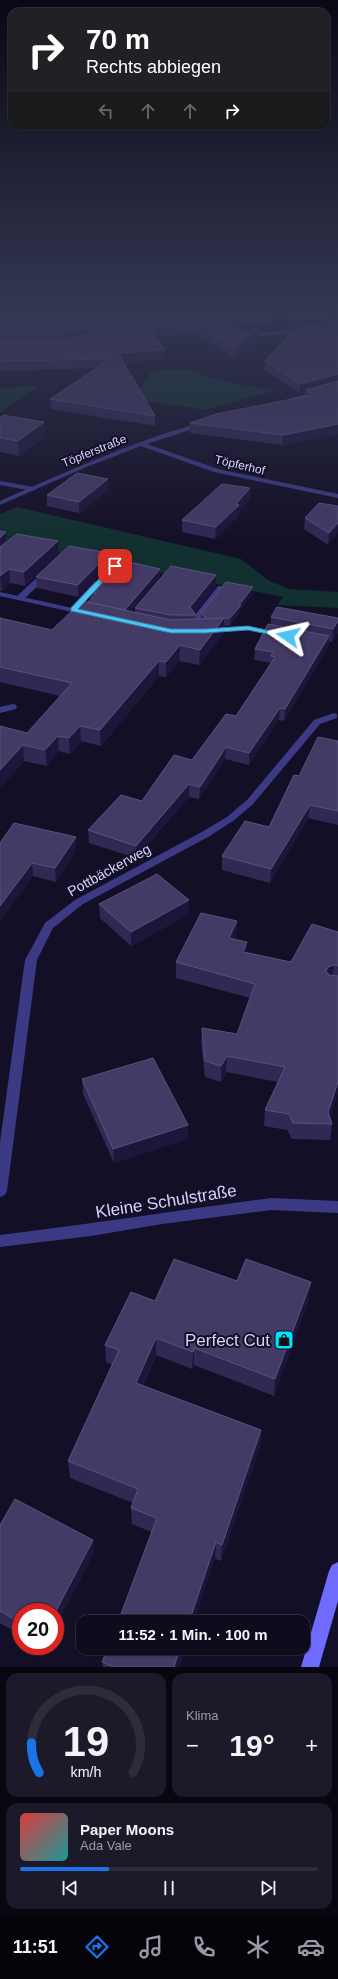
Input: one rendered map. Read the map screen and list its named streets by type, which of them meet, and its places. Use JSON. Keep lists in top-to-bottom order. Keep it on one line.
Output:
{"streets":{"street":["Töpferstraße","Töpferhof","Pottbäckerweg","Kleine Schulstraße"]},"crossings":[["Töpferstraße","Töpferhof"]],"places":{"shop":["Perfect Cut"]},"page":{"turn":["70 m","Rechts abbiegen"],"limit":"20","trip":"11:52 · 1 Min. · 100 m","tile":"Klima","heat":["−","19°","+"],"song":["Paper Moons","Ada Vale"],"tabs":"11:51","gauge":["19","km/h"]}}
